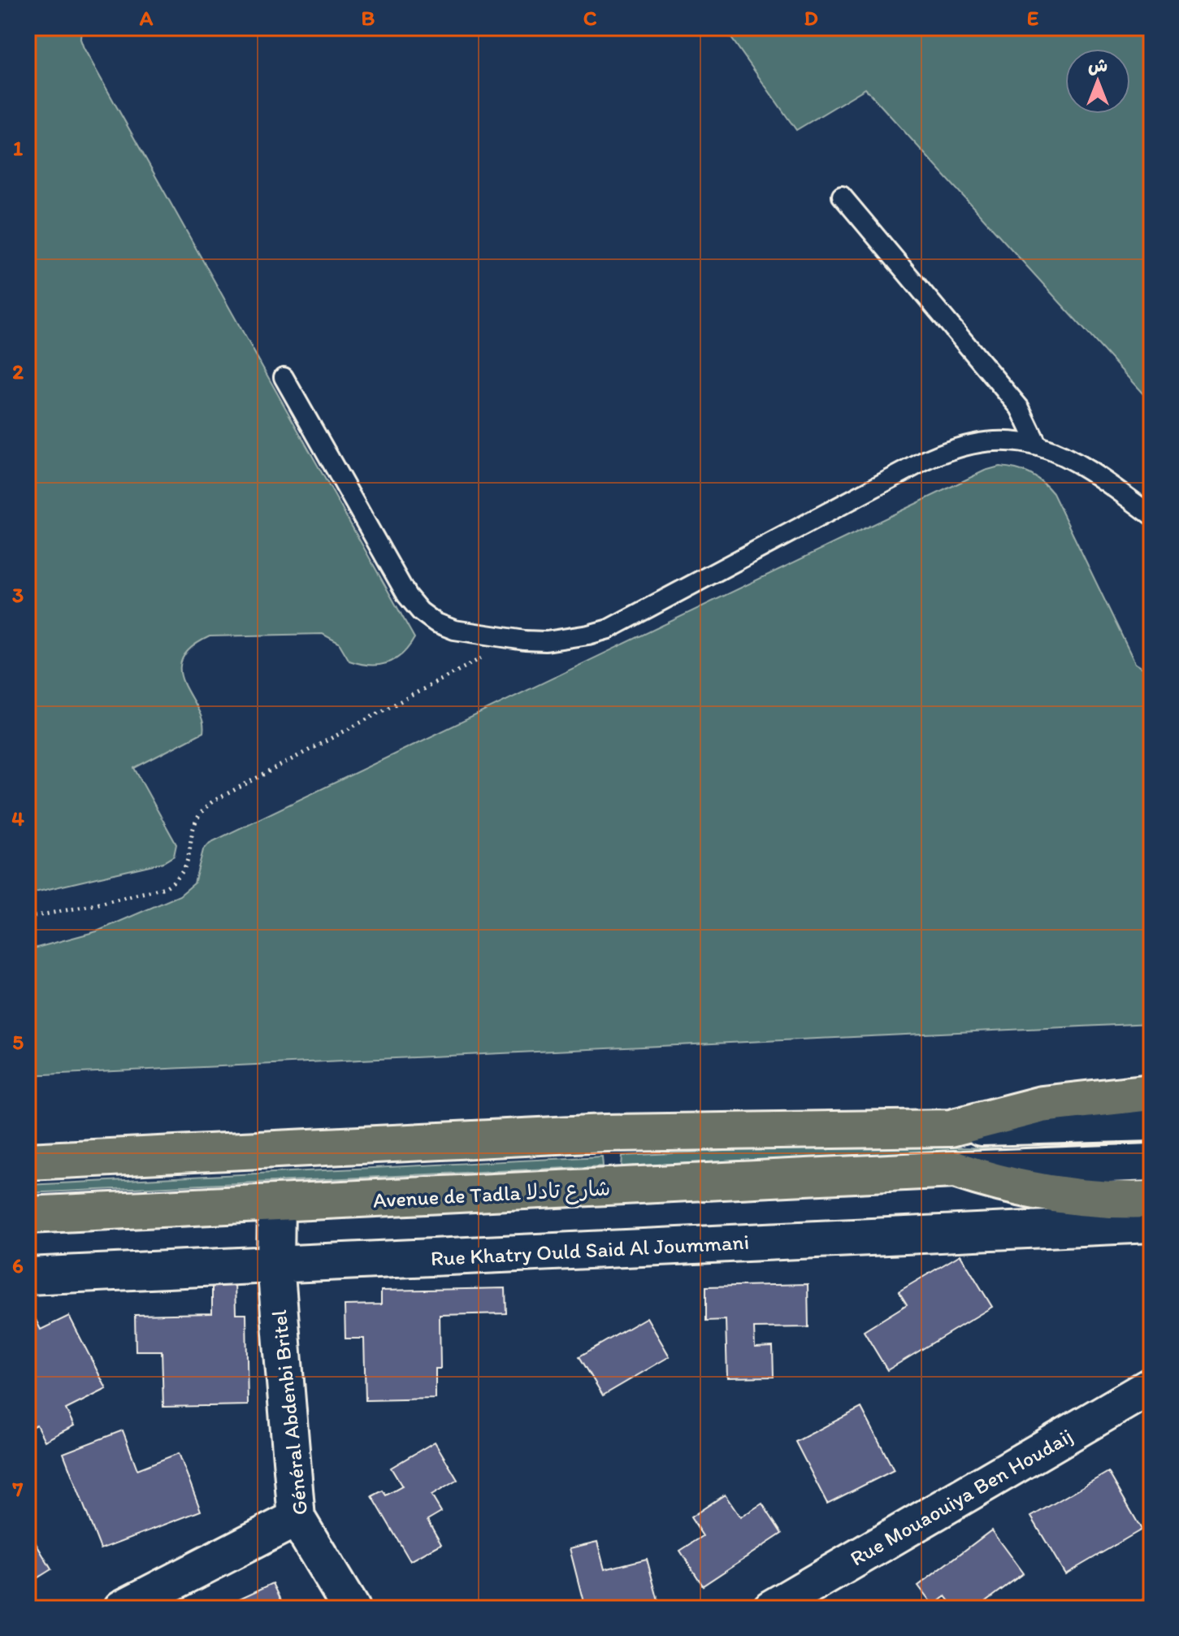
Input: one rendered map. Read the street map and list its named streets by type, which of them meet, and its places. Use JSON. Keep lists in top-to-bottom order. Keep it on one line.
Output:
{"streets":{"main road":["Avenue de Tadla شارع تادلا"],"street":["Rue Khatry Ould Said Al Joummani","Général Abdenbi Britel","Rue Mouaouiya Ben Houdaij"]},"crossings":[["Avenue de Tadla شارع تادلا","Général Abdenbi Britel"],["Rue Khatry Ould Said Al Joummani","Général Abdenbi Britel"]],"north":"top","grid":{"columns":["A","B","C","D","E"],"rows":["1","2","3","4","5","6","7"]}}
